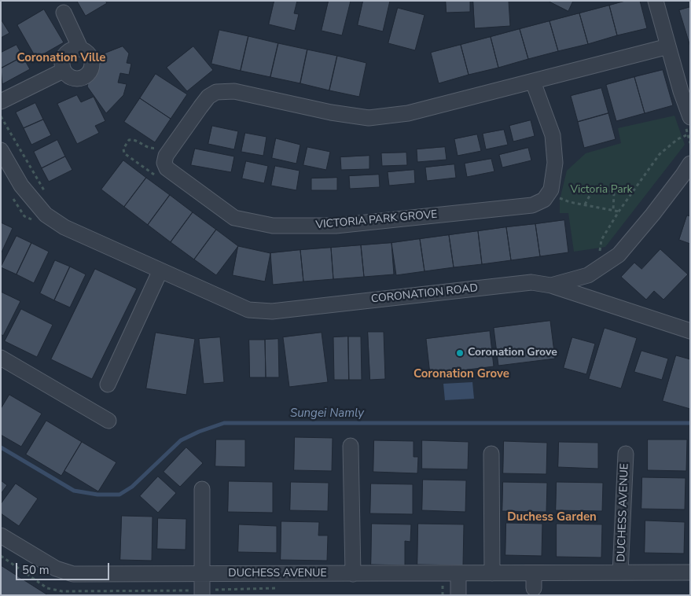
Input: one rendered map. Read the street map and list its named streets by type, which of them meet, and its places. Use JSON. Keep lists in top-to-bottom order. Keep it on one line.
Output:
{"streets":{"street":["VICTORIA PARK GROVE","CORONATION ROAD","DUCHESS AVENUE"]},"districts":["Coronation Ville","Coronation Grove","Duchess Garden"],"water":["Sungei Namly"],"parks":["Victoria Park"],"places":["Coronation Grove"],"scale_bar":"50 m"}
